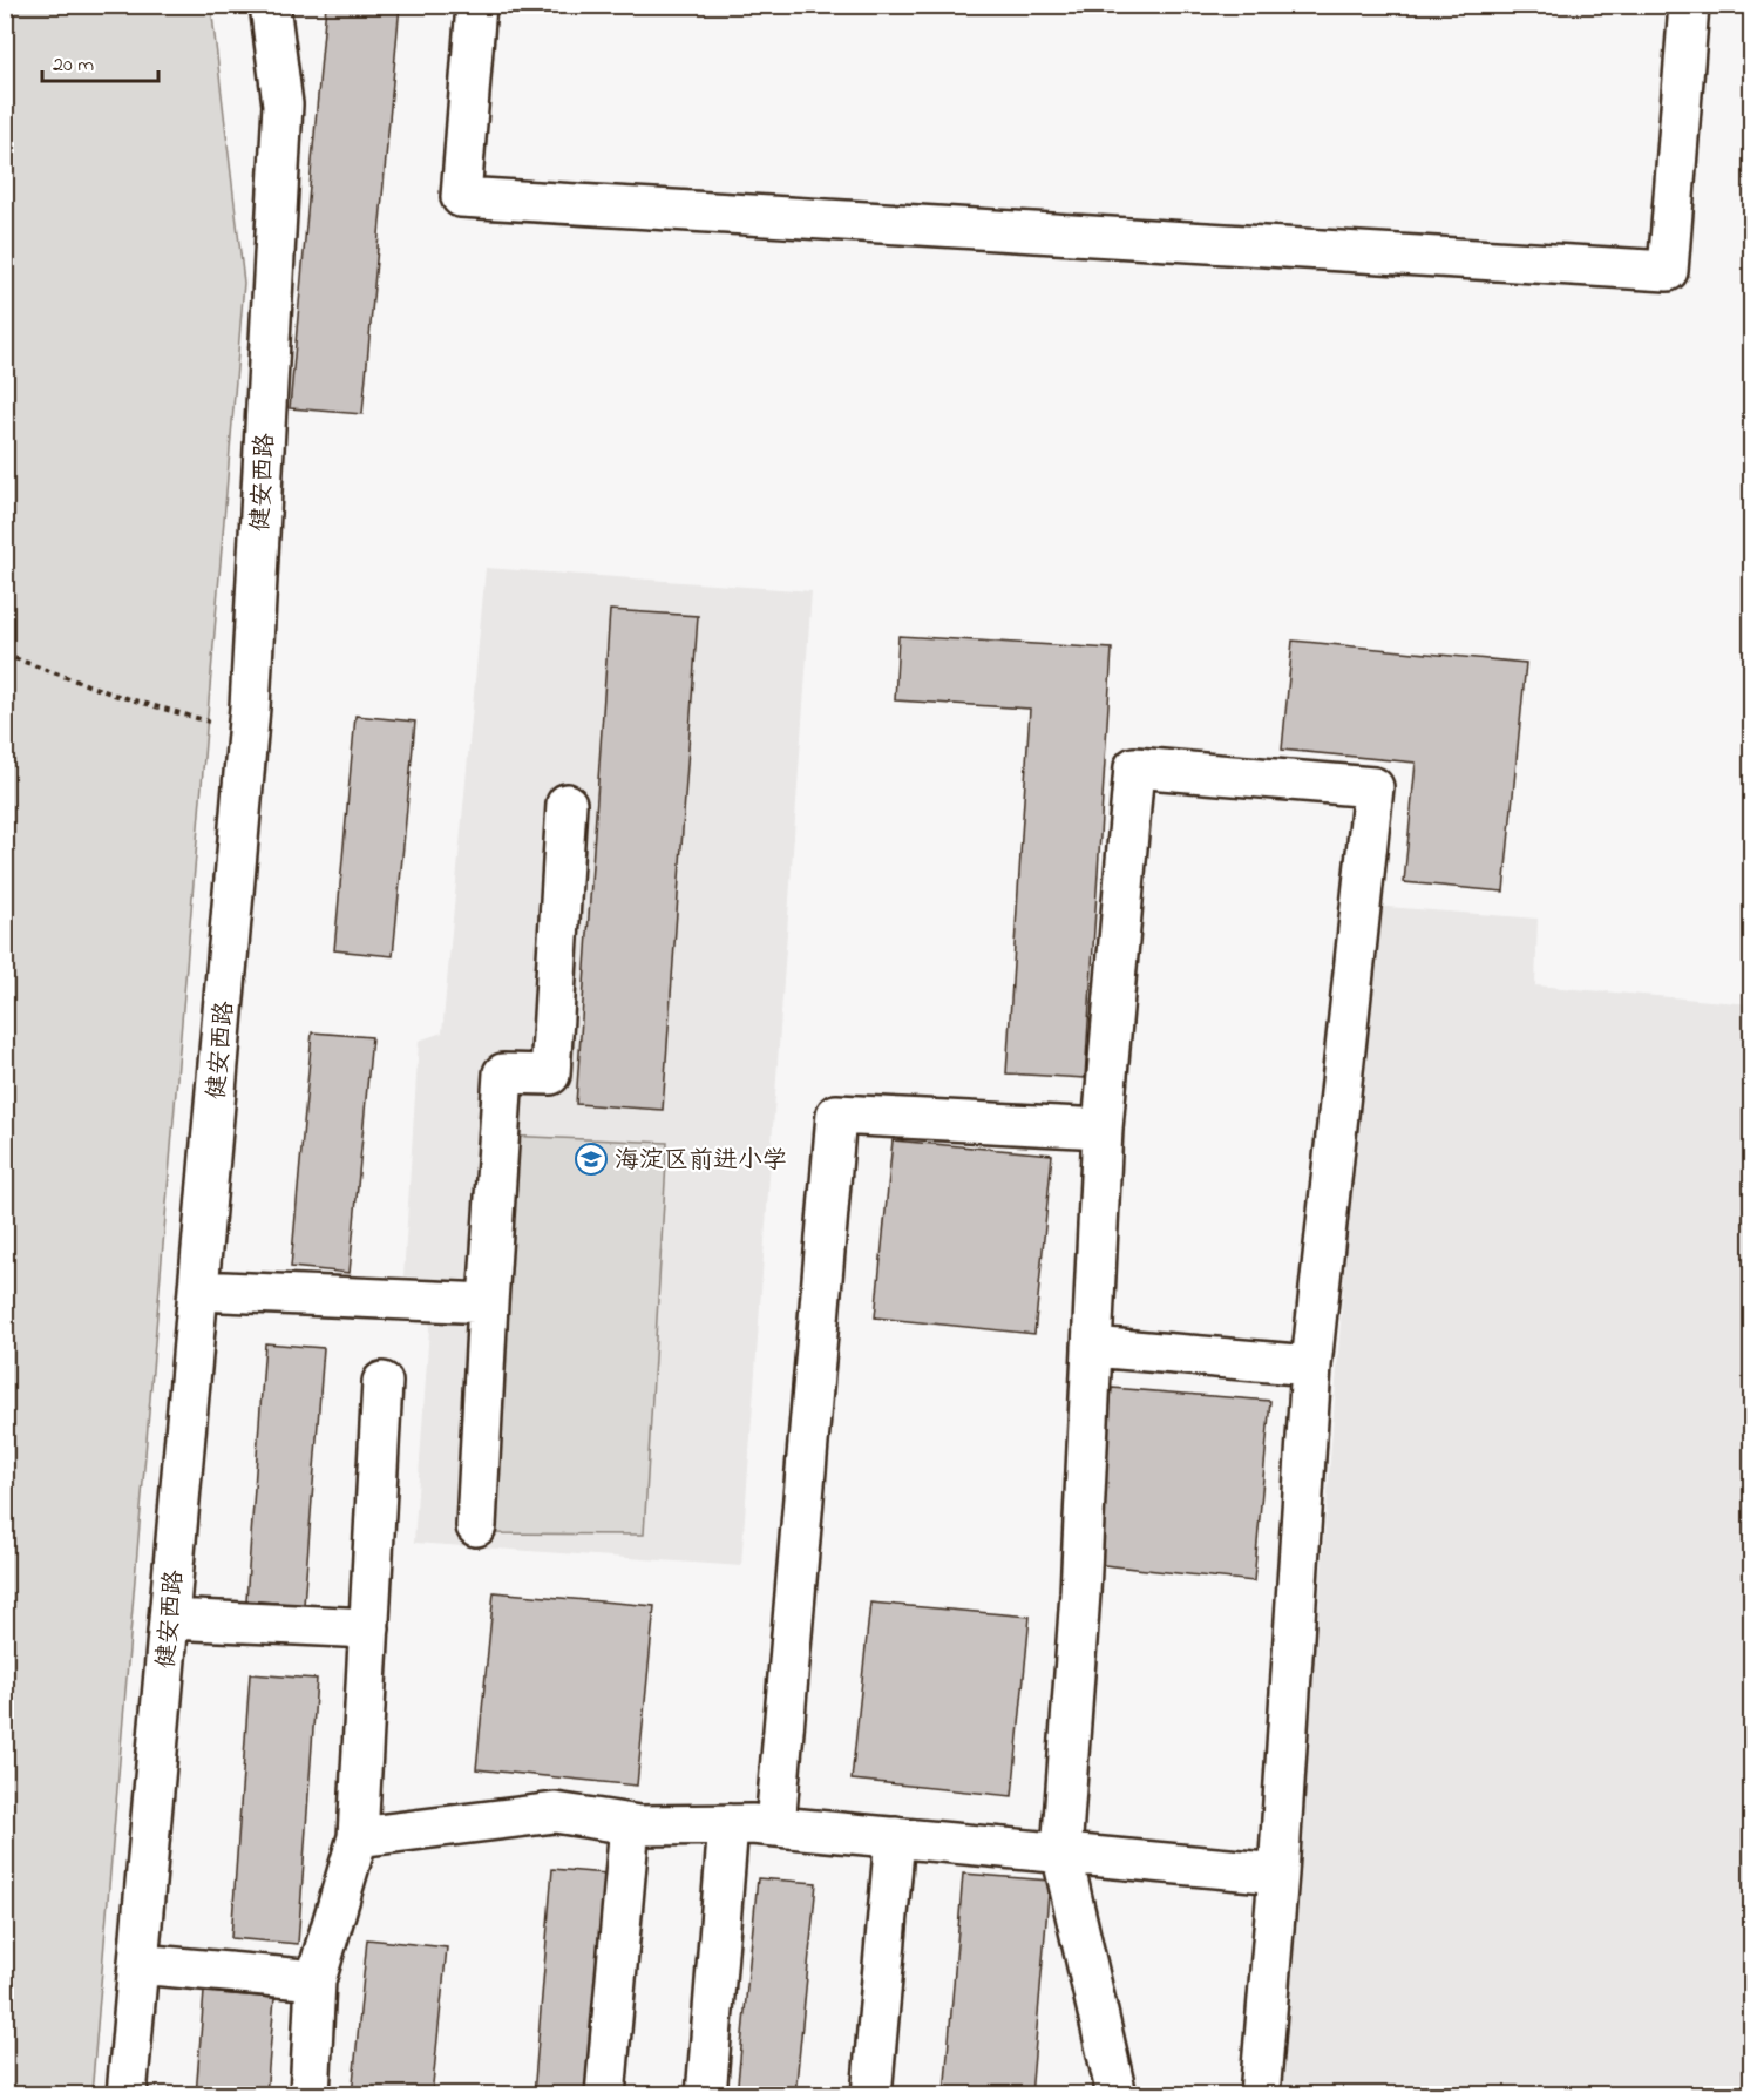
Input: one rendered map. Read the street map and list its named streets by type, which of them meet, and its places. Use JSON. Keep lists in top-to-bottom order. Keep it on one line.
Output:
{"streets":{"street":["健安西路"]},"places":{"school or university":["海淀区前进小学"]},"scale_bar":"20 m"}
